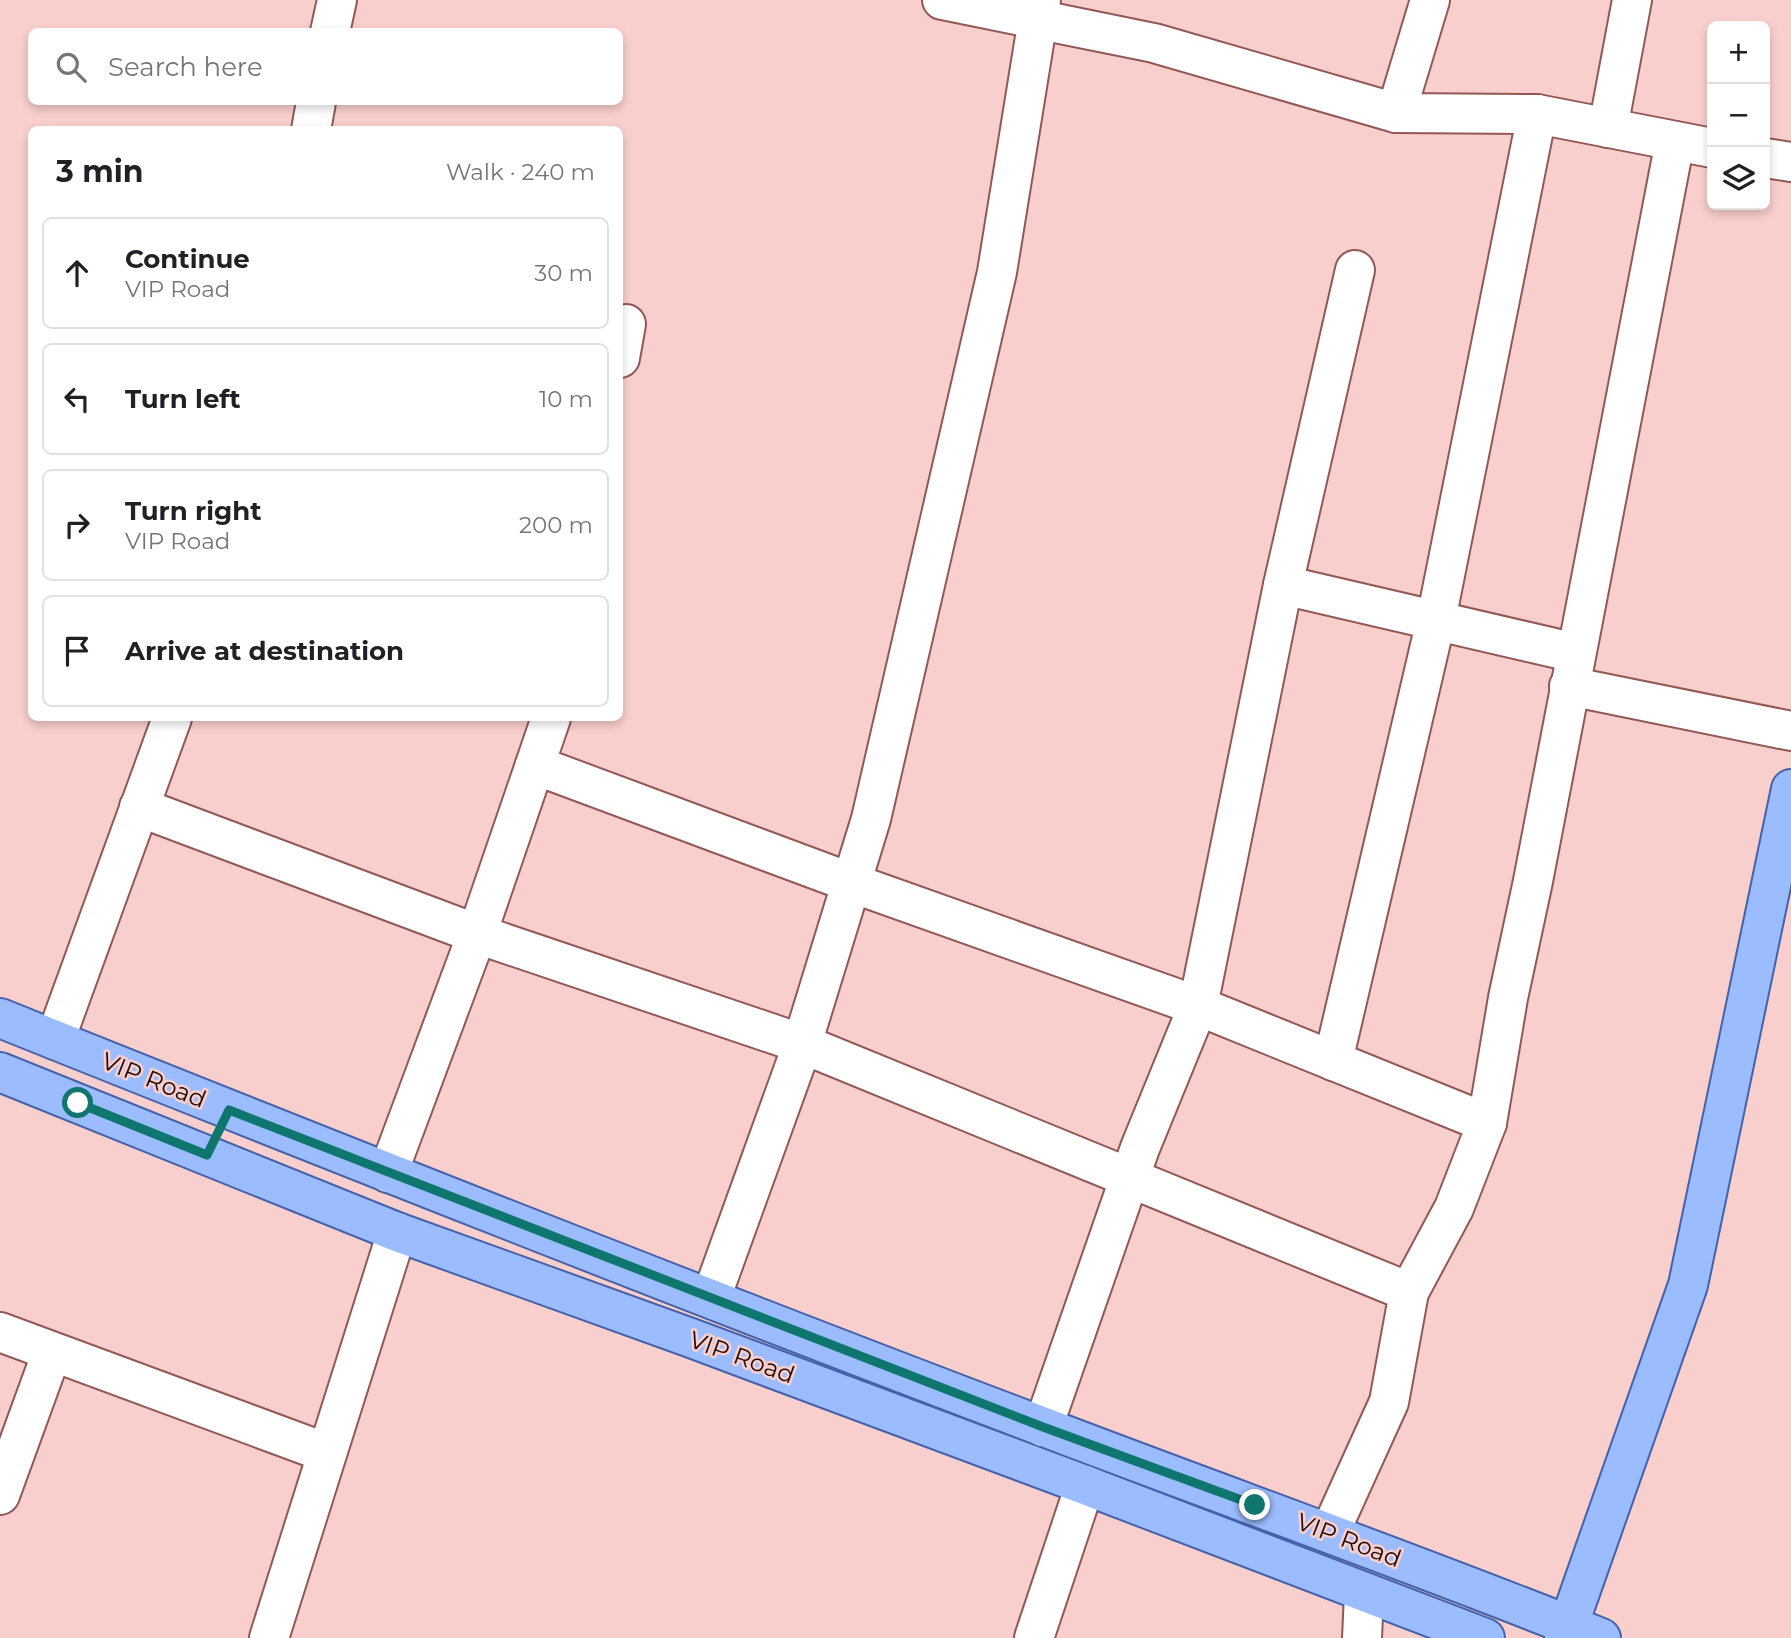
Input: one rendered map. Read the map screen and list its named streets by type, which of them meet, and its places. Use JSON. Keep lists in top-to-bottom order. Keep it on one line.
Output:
{"streets":{"main road":["VIP Road"]},"page":{"map_buttons":["+","−"],"search":"Search here","heading":["3 min","Walk · 240 m"],"list":[["Continue","VIP Road","30 m"],["Turn left","10 m"],["Turn right","VIP Road","200 m"],"Arrive at destination"]}}
